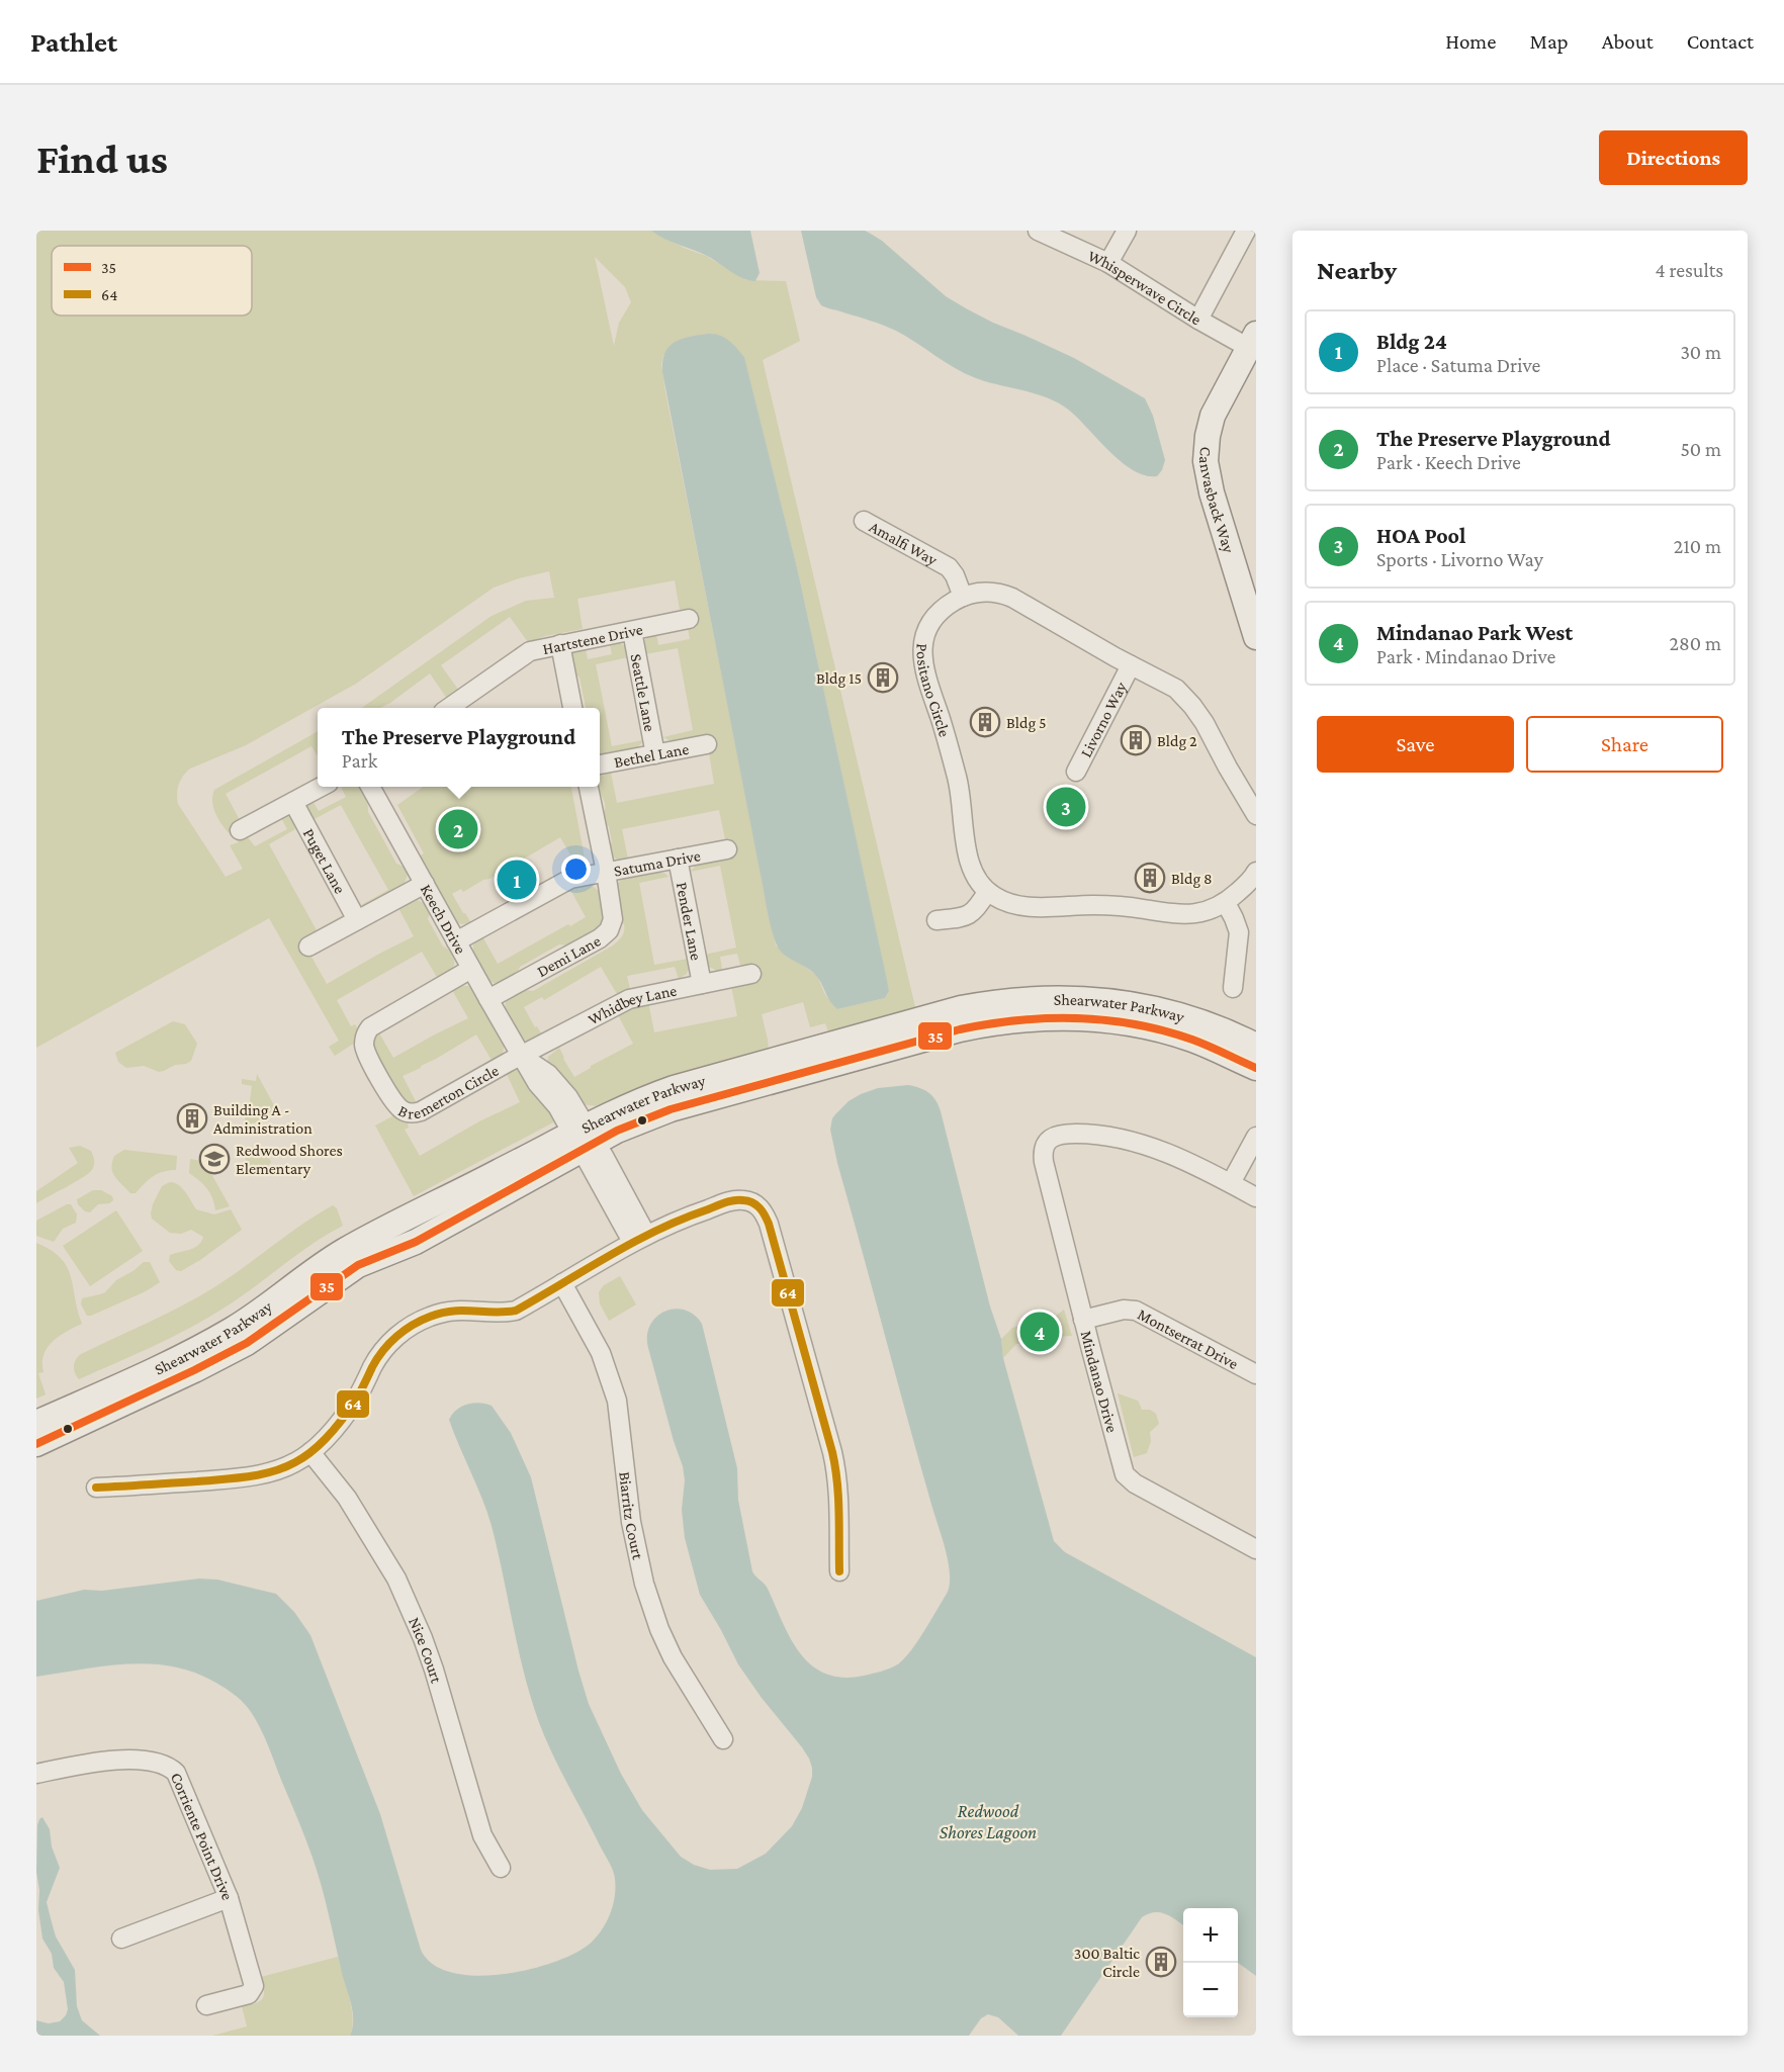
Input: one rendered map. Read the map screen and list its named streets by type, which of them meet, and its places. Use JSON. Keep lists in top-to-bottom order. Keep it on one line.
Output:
{"streets":{"main road":["Canvasback Way","Shearwater Parkway"],"street":["Whisperwave Circle","Amalfi Way","Hartstene Drive","Positano Circle","Seattle Lane","Livorno Way","Bethel Lane","Puget Lane","Satuma Drive","Keech Drive","Pender Lane","Demi Lane","Whidbey Lane","Bremerton Circle","Montserrat Drive","Mindanao Drive","Biarritz Court","Nice Court","Corriente Point Drive"]},"crossings":[["Whisperwave Circle","Canvasback Way"],["Amalfi Way","Positano Circle"],["Hartstene Drive","Seattle Lane"],["Positano Circle","Livorno Way"],["Seattle Lane","Bethel Lane"],["Satuma Drive","Keech Drive"],["Satuma Drive","Pender Lane"],["Satuma Drive","Demi Lane"],["Keech Drive","Demi Lane"],["Keech Drive","Whidbey Lane"],["Keech Drive","Shearwater Parkway"],["Keech Drive","Bremerton Circle"],["Pender Lane","Whidbey Lane"],["Whidbey Lane","Bremerton Circle"],["Montserrat Drive","Mindanao Drive"]],"water":["Redwood Shores Lagoon"],"places":{"building":["Bldg 15","Bldg 5","Bldg 2","Bldg 8","Building A - Administration","300 Baltic Circle"],"school or university":["Redwood Shores Elementary"]},"lines":["transit line 35","transit line 64"],"legend":["35","64"],"page":{"header":"Pathlet","nav":["Home","Map","About","Contact"],"buttons":["Directions",["Save","Share"]],"title":"Find us","heading":["Nearby","4 results"],"list":[{"mark":"1","name":"Bldg 24","note":"Place · Satuma Drive","value":"30 m"},{"mark":"2","name":"The Preserve Playground","note":"Park · Keech Drive","value":"50 m"},{"mark":"3","name":"HOA Pool","note":"Sports · Livorno Way","value":"210 m"},{"mark":"4","name":"Mindanao Park West","note":"Park · Mindanao Drive","value":"280 m"}],"popup":["The Preserve Playground","Park"],"pins":["3","2","1","4"],"map_buttons":["+","−"]}}
